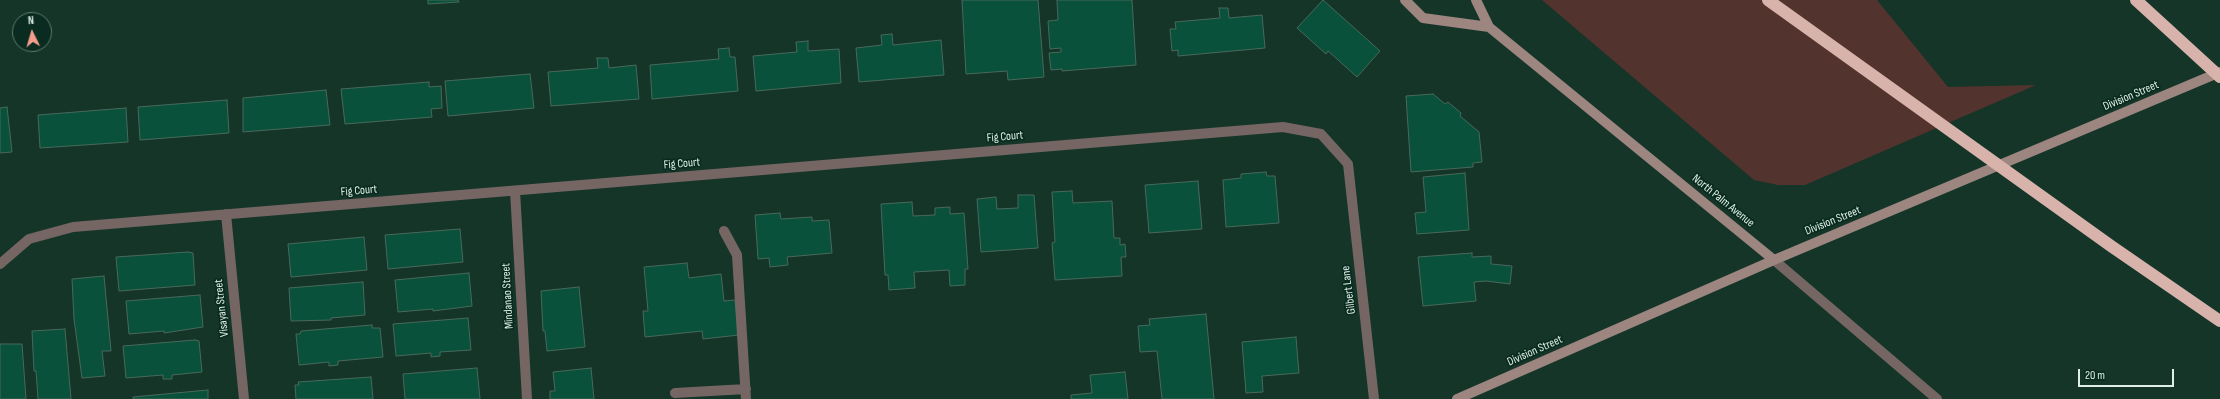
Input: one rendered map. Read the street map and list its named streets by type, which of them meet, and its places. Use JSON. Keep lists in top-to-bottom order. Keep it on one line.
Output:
{"streets":{"main road":["Division Street","North Palm Avenue"],"street":["Fig Court","Gilbert Lane","Mindanao Street","Visayan Street"]},"crossings":[["Division Street","North Palm Avenue"],["Fig Court","Gilbert Lane"],["Fig Court","Mindanao Street"],["Fig Court","Visayan Street"]],"scale_bar":"20 m","north":"top"}
